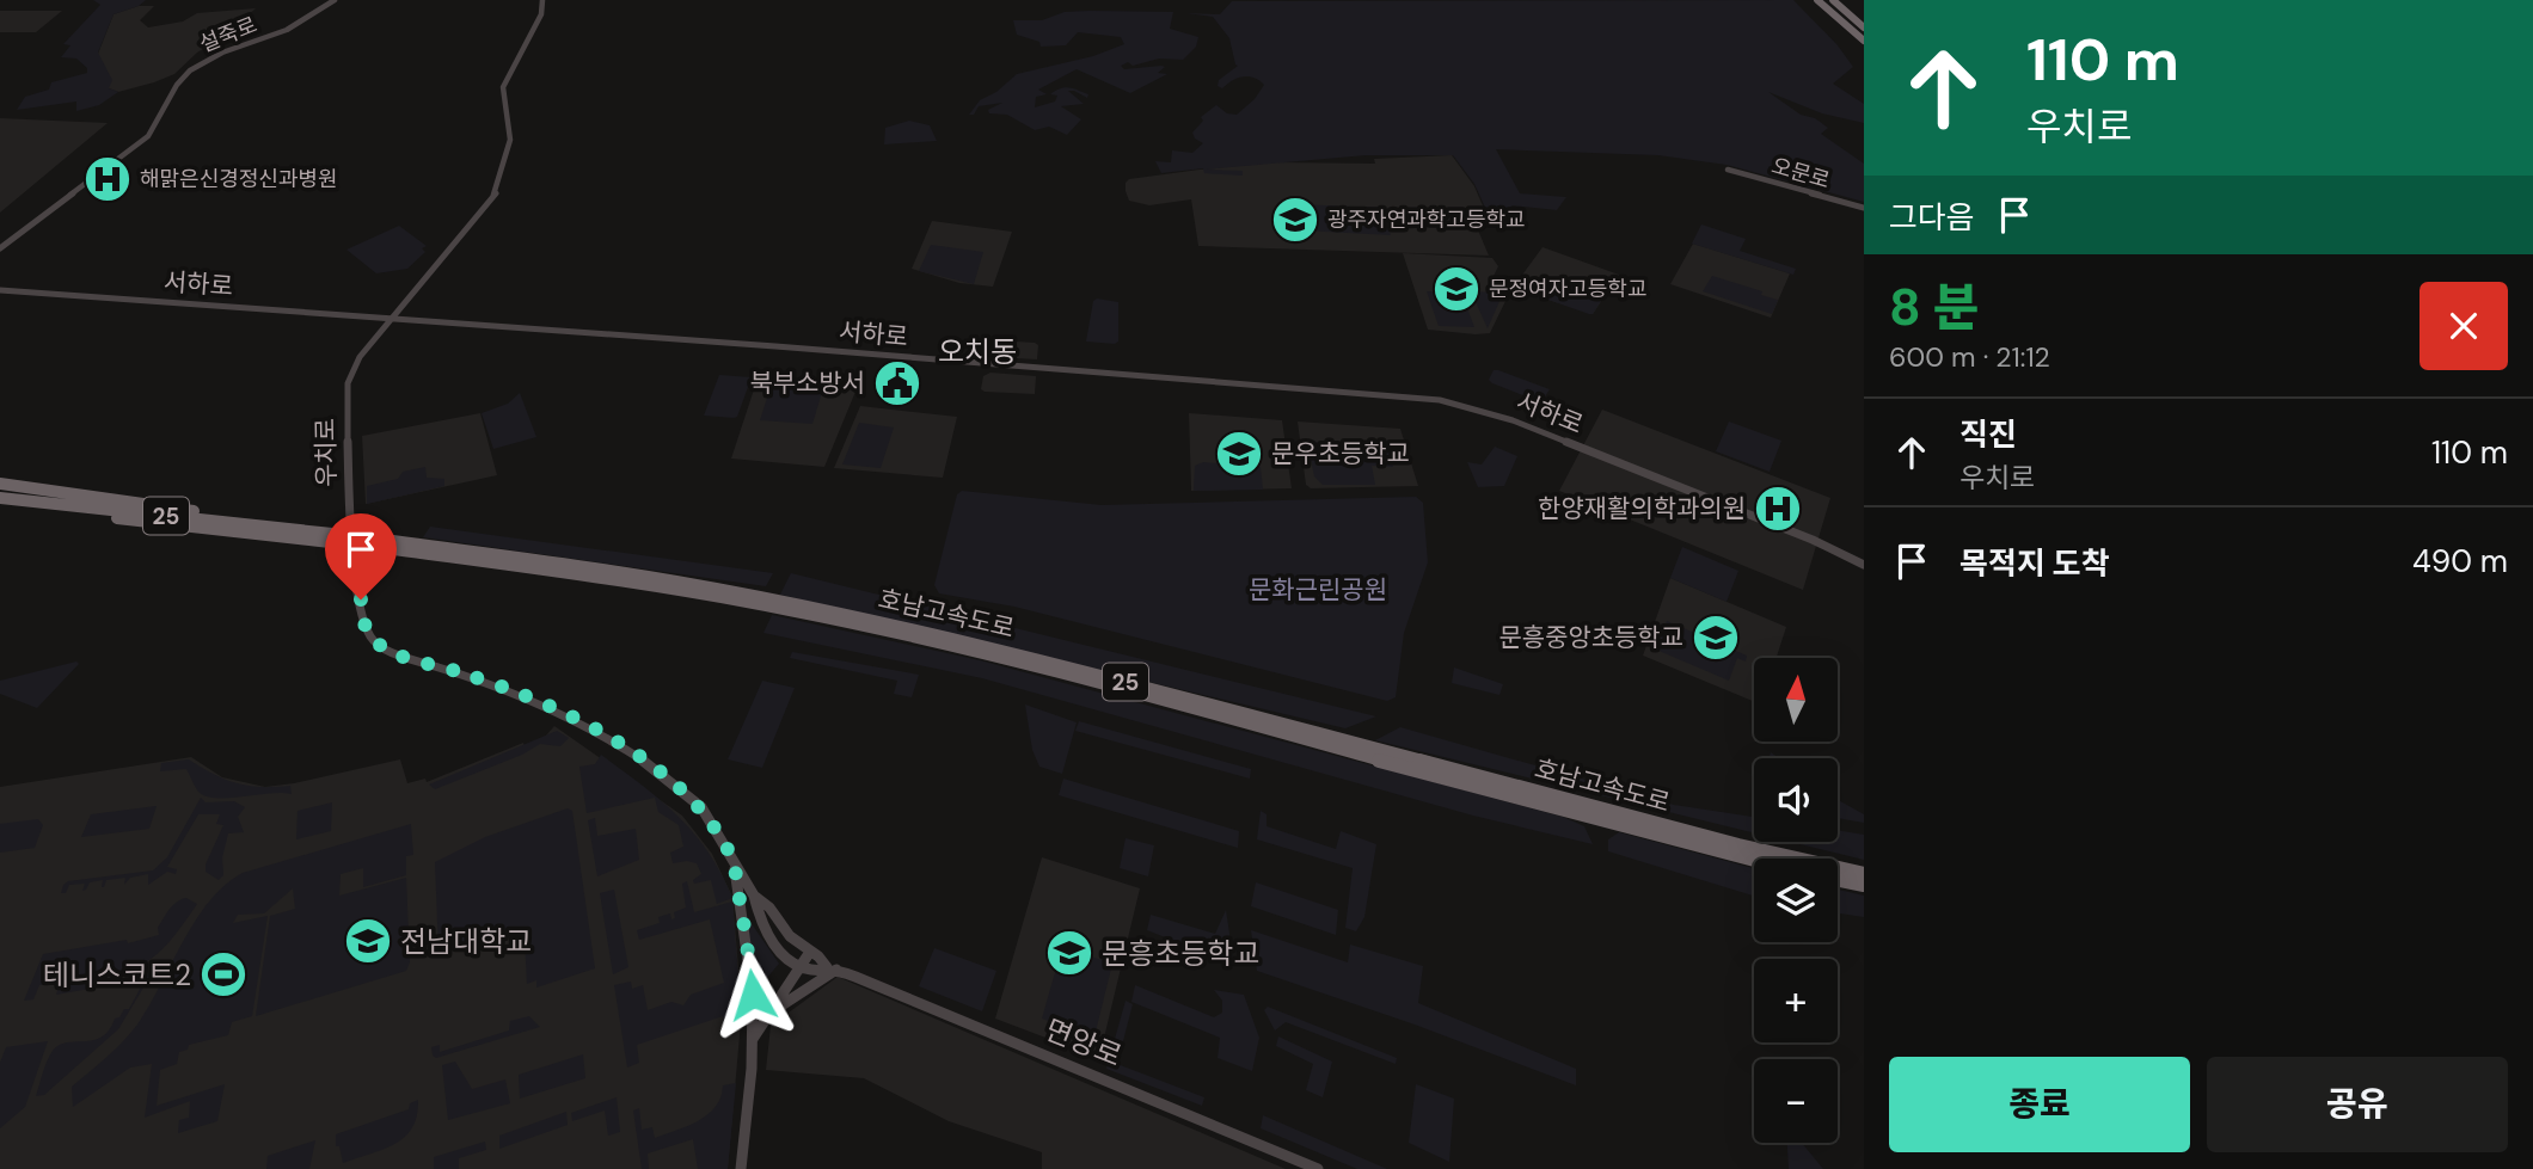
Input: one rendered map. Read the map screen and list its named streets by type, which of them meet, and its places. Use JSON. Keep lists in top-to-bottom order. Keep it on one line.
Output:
{"streets":{"highway":["25","호남고속도로"],"main road":["설죽로","오문로","서하로","우치로","면앙로"]},"crossings":[["서하로","우치로"],["우치로","면앙로"]],"districts":["오치동"],"parks":["문화근린공원"],"places":{"hospital":["해맑은신경정신과병원","한양재활의학과의원"],"school or university":["광주자연과학고등학교","문정여자고등학교","문우초등학교","문흥중앙초등학교","전남대학교","문흥초등학교"],"public building":["북부소방서"],"sports":["테니스코트2"]},"north":"top","page":{"turn":["110 m","우치로"],"then":"그다음","heading":["8 분","600 m · 21:12"],"list":[{"name":"직진","note":"우치로","value":"110 m"},{"name":"목적지 도착","value":"490 m"}],"map_buttons":["+","−"],"buttons":["종료","공유"]}}
